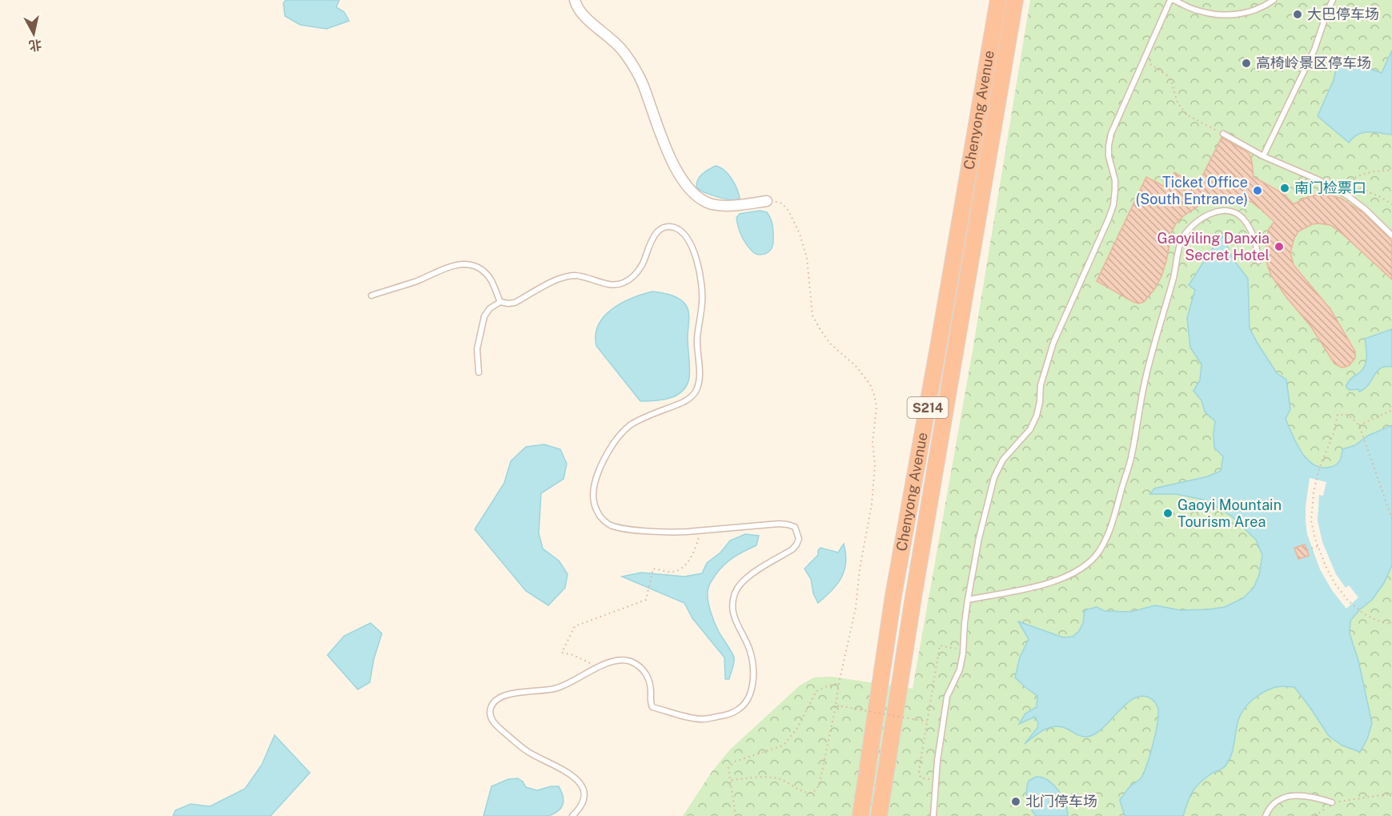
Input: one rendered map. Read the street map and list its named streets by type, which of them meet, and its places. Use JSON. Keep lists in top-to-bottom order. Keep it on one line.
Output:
{"streets":{"highway":["Chenyong Avenue","S214"]},"places":["大巴停车场","高椅岭景区停车场","南门检票口","Ticket Office (South Entrance)","Gaoyiling Danxia Secret Hotel","Gaoyi Mountain Tourism Area","北门停车场"],"north":"bottom"}
